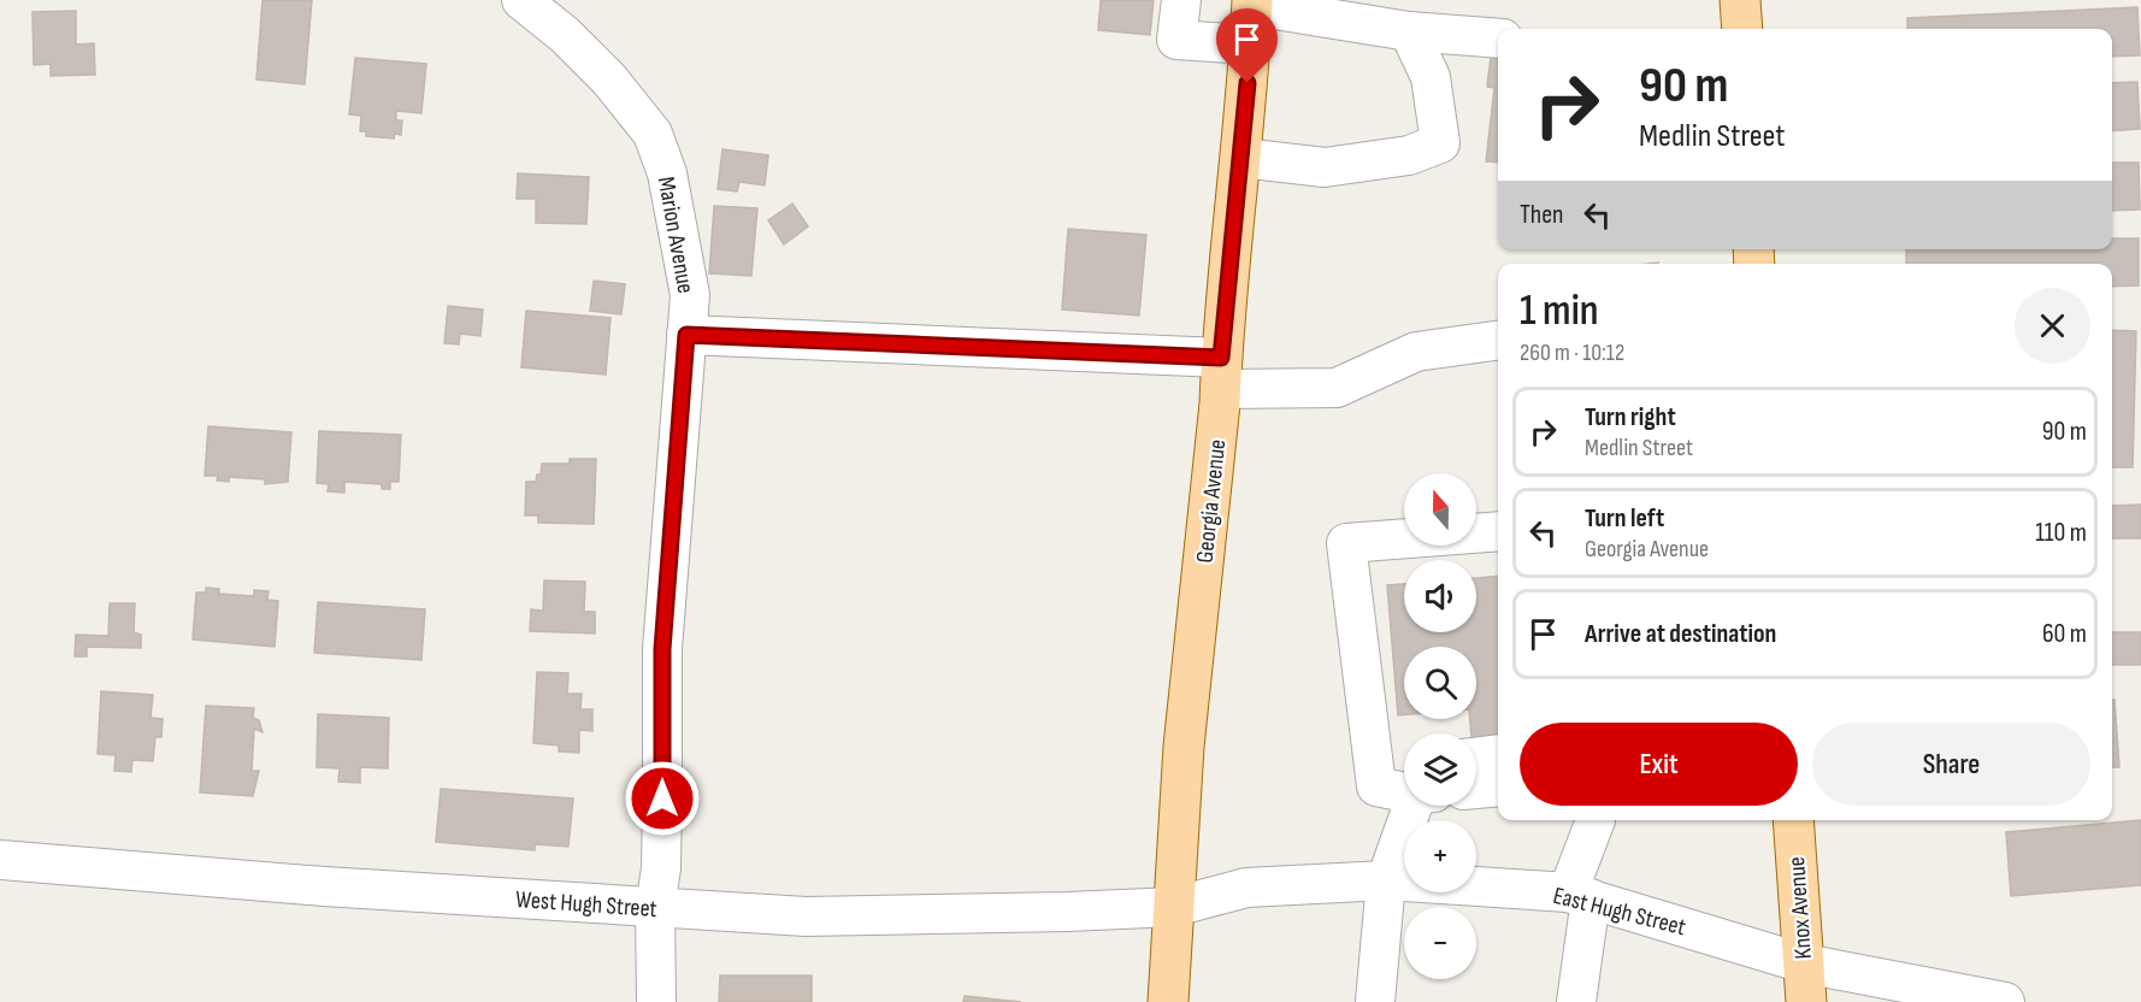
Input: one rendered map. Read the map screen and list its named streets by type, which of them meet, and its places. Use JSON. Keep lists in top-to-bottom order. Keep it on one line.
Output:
{"streets":{"main road":["Georgia Avenue","Knox Avenue"],"street":["Marion Avenue","West Hugh Street","East Hugh Street"]},"crossings":[["Marion Avenue","West Hugh Street"],["Georgia Avenue","West Hugh Street"],["Georgia Avenue","East Hugh Street"],["West Hugh Street","East Hugh Street"],["Knox Avenue","East Hugh Street"]],"north":"top","page":{"turn":["90 m","Medlin Street"],"then":"Then","heading":["1 min","260 m · 10:12"],"list":[{"name":"Turn right","note":"Medlin Street","value":"90 m"},{"name":"Turn left","note":"Georgia Avenue","value":"110 m"},{"name":"Arrive at destination","value":"60 m"}],"map_buttons":["+","−"],"buttons":["Exit","Share"]}}
